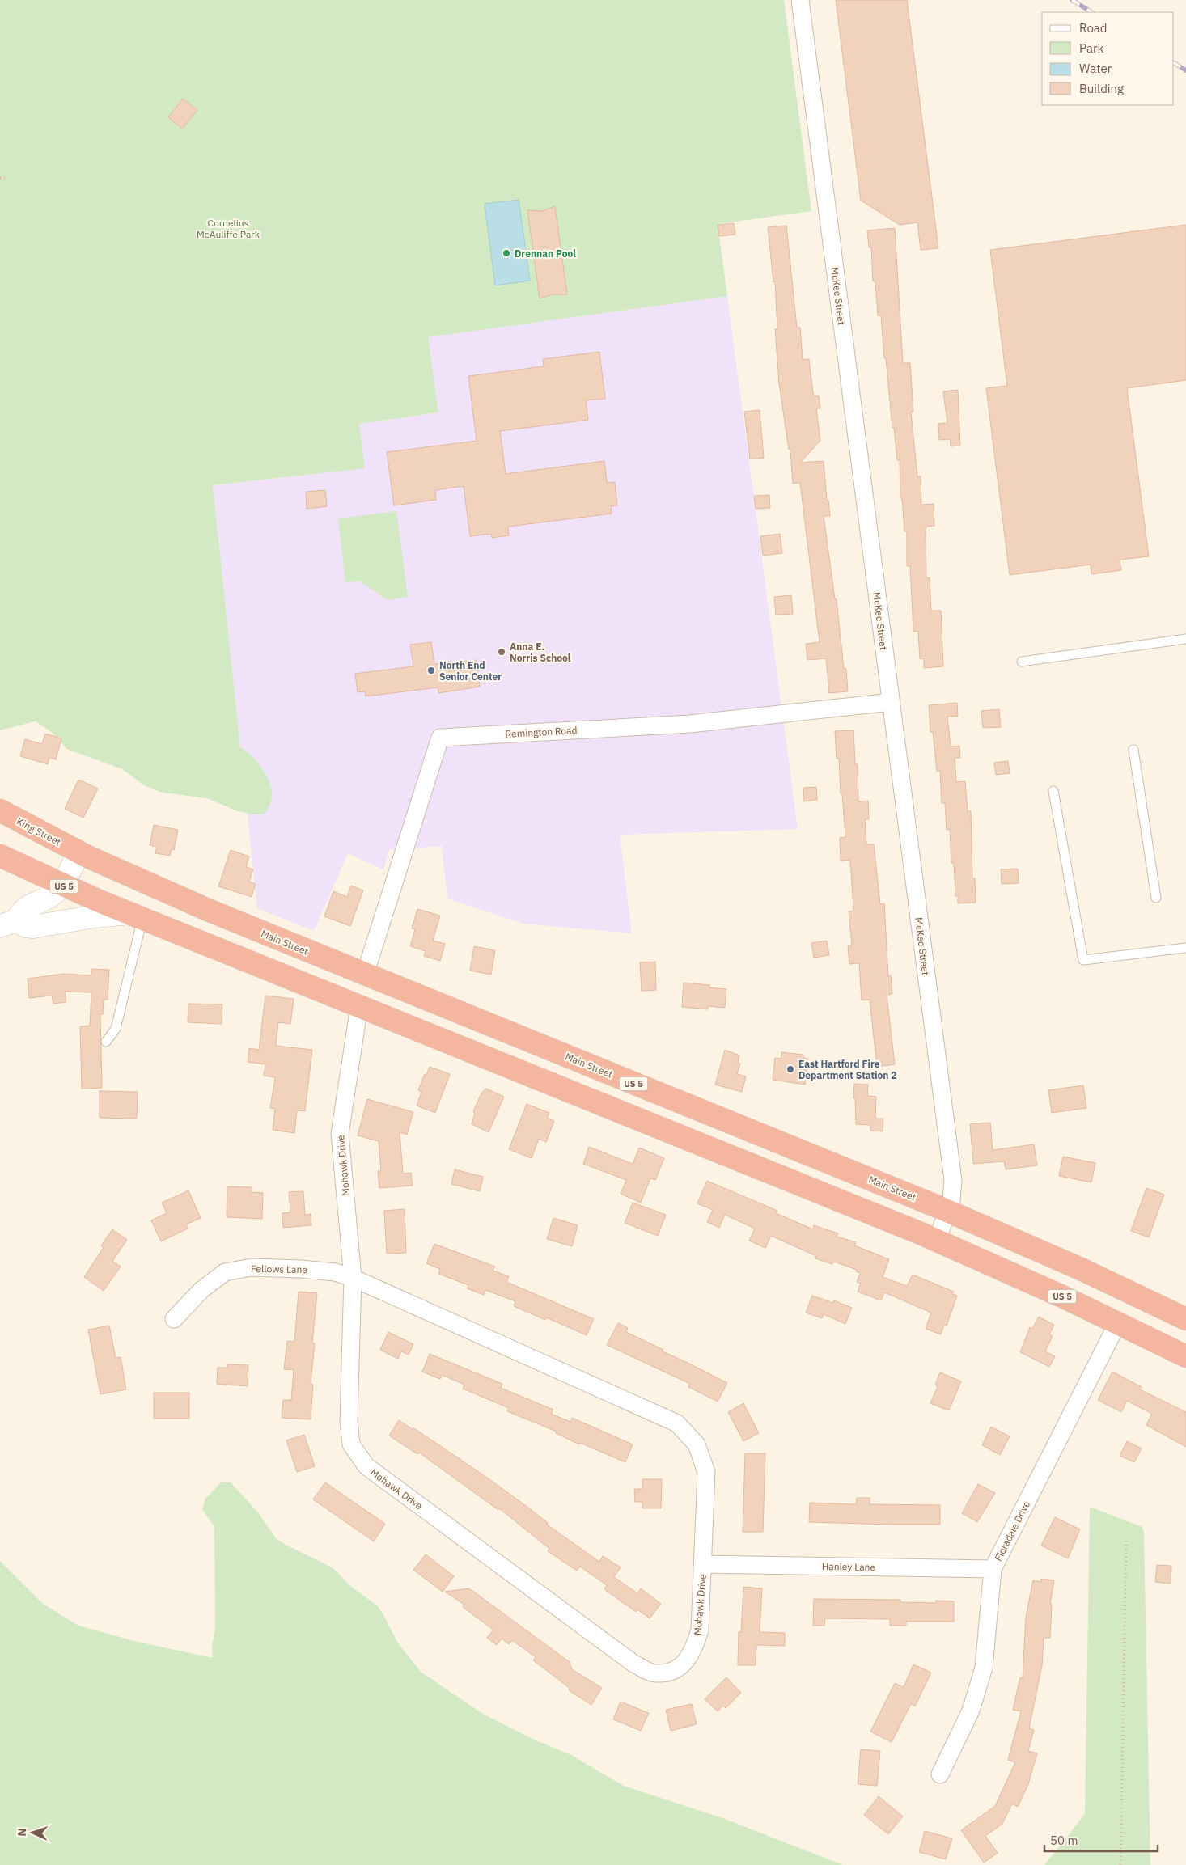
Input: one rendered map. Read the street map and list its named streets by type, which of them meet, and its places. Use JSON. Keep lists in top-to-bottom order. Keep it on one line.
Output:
{"streets":{"highway":["King Street","US 5","Main Street"],"street":["McKee Street","Remington Road","Mohawk Drive","Fellows Lane","Floradale Drive","Hanley Lane"]},"crossings":[["McKee Street","Remington Road"],["McKee Street","US 5"],["McKee Street","Main Street"],["Remington Road","Main Street"],["King Street","Main Street"],["US 5","Mohawk Drive"],["US 5","Floradale Drive"],["Mohawk Drive","Fellows Lane"],["Mohawk Drive","Hanley Lane"],["Floradale Drive","Hanley Lane"]],"parks":["Cornelius McAuliffe Park"],"places":["Drennan Pool","Anna E. Norris School","North End Senior Center","East Hartford Fire Department Station 2"],"legend":["Road","Park","Water","Building"],"scale_bar":"50 m","north":"left"}
